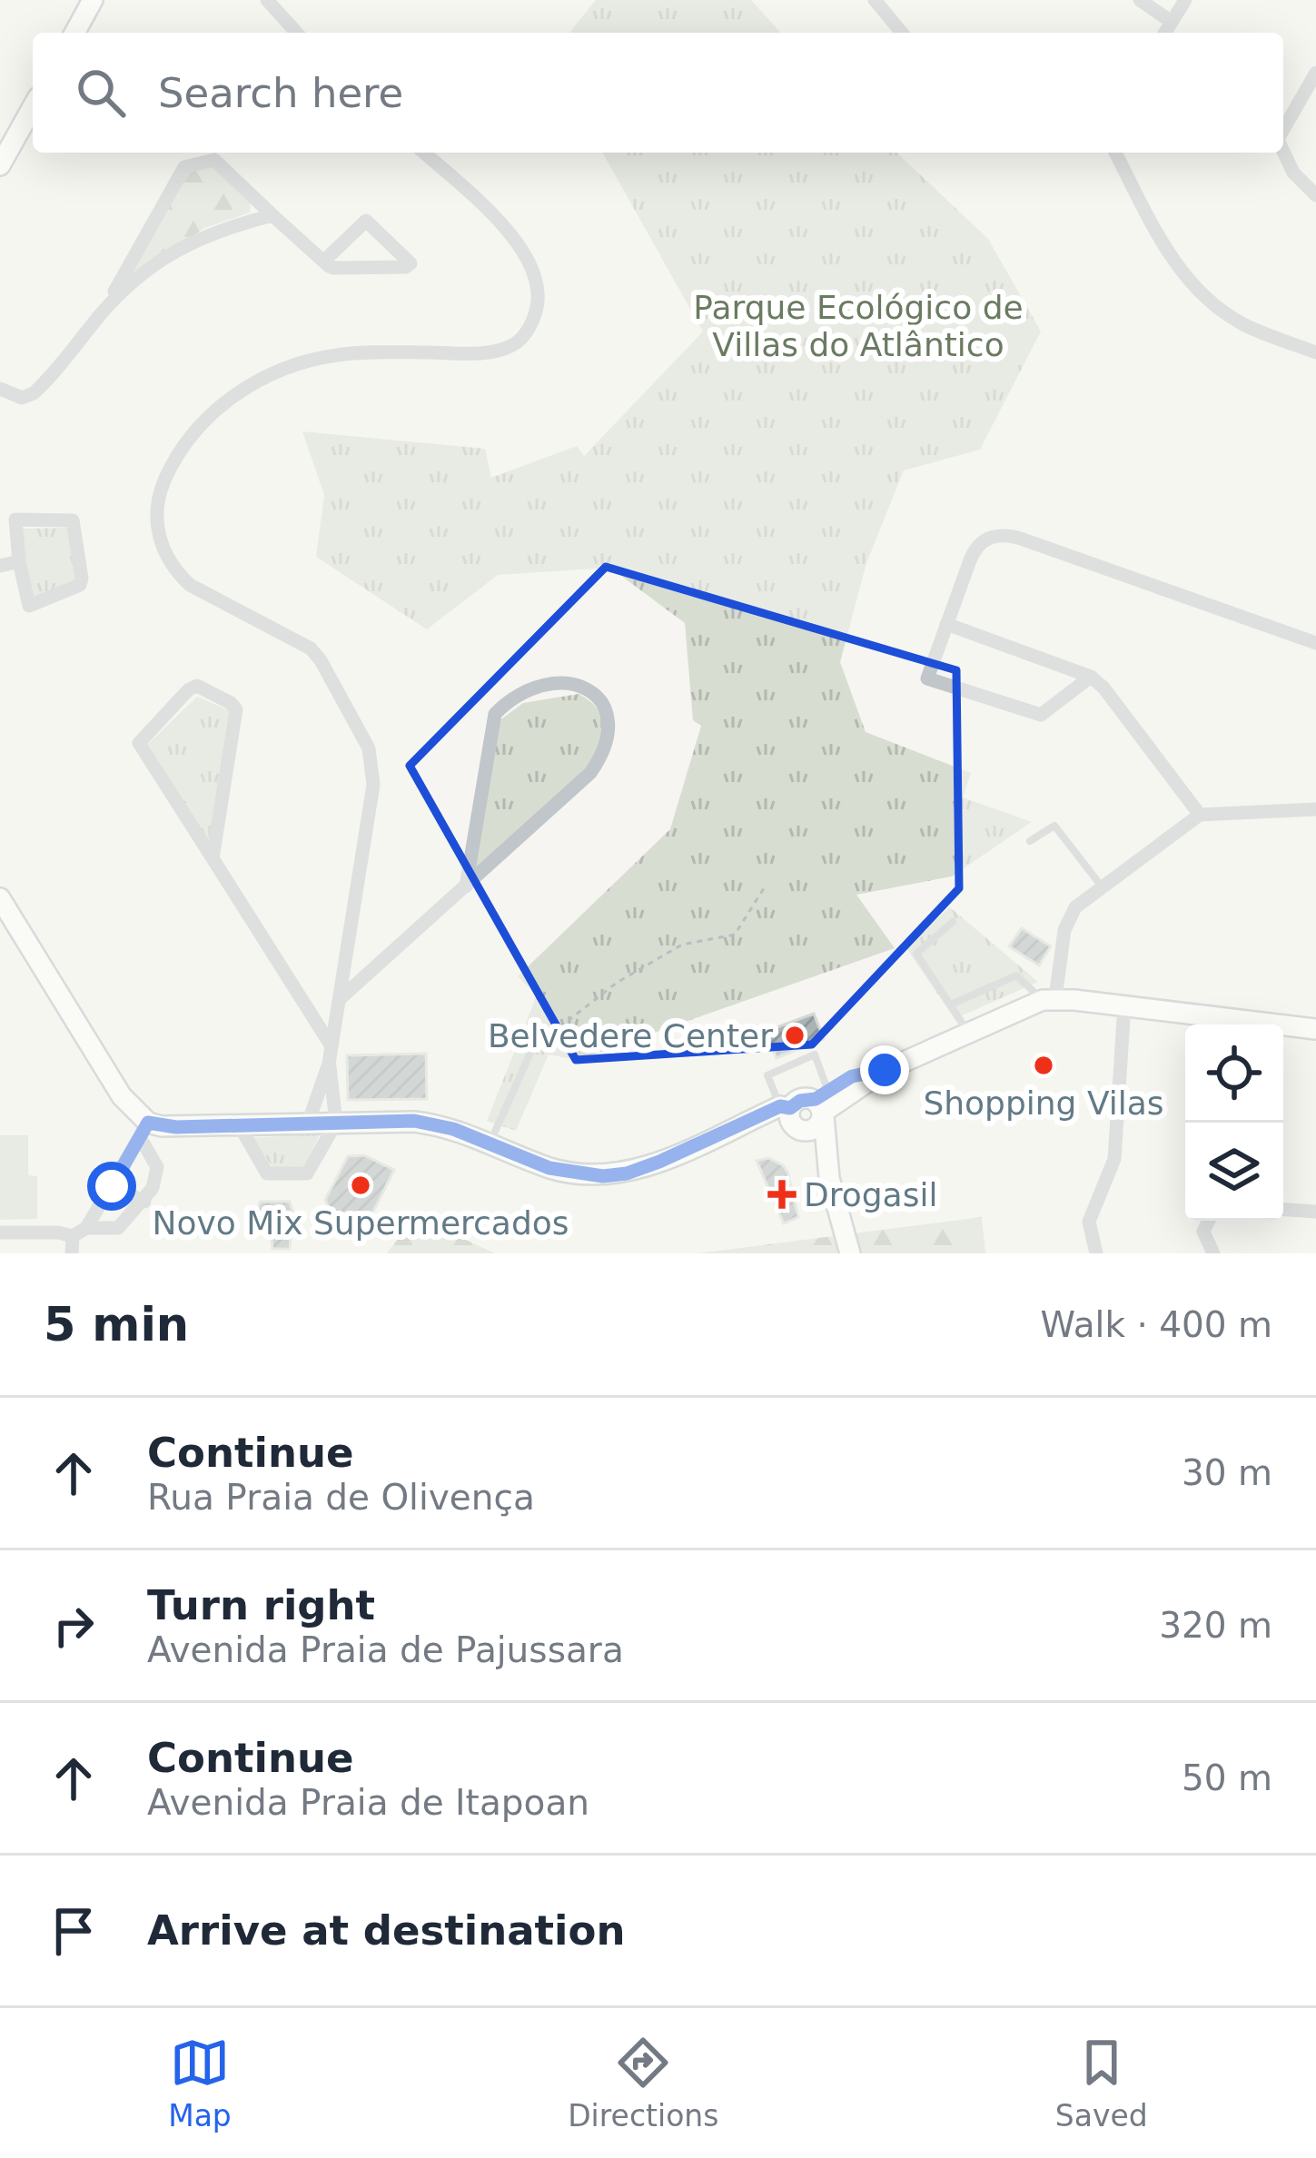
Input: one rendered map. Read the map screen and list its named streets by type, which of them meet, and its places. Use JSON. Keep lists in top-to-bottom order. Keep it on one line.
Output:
{"parks":["Parque Ecológico de Villas do Atlântico"],"places":{"other":["Belvedere Center","Shopping Vilas","Novo Mix Supermercados"],"health":["Drogasil"]},"page":{"search":"Search here","heading":["5 min","Walk · 400 m"],"list":[["Continue","Rua Praia de Olivença","30 m"],["Turn right","Avenida Praia de Pajussara","320 m"],["Continue","Avenida Praia de Itapoan","50 m"],"Arrive at destination"],"nav":["Map","Directions","Saved"]}}
